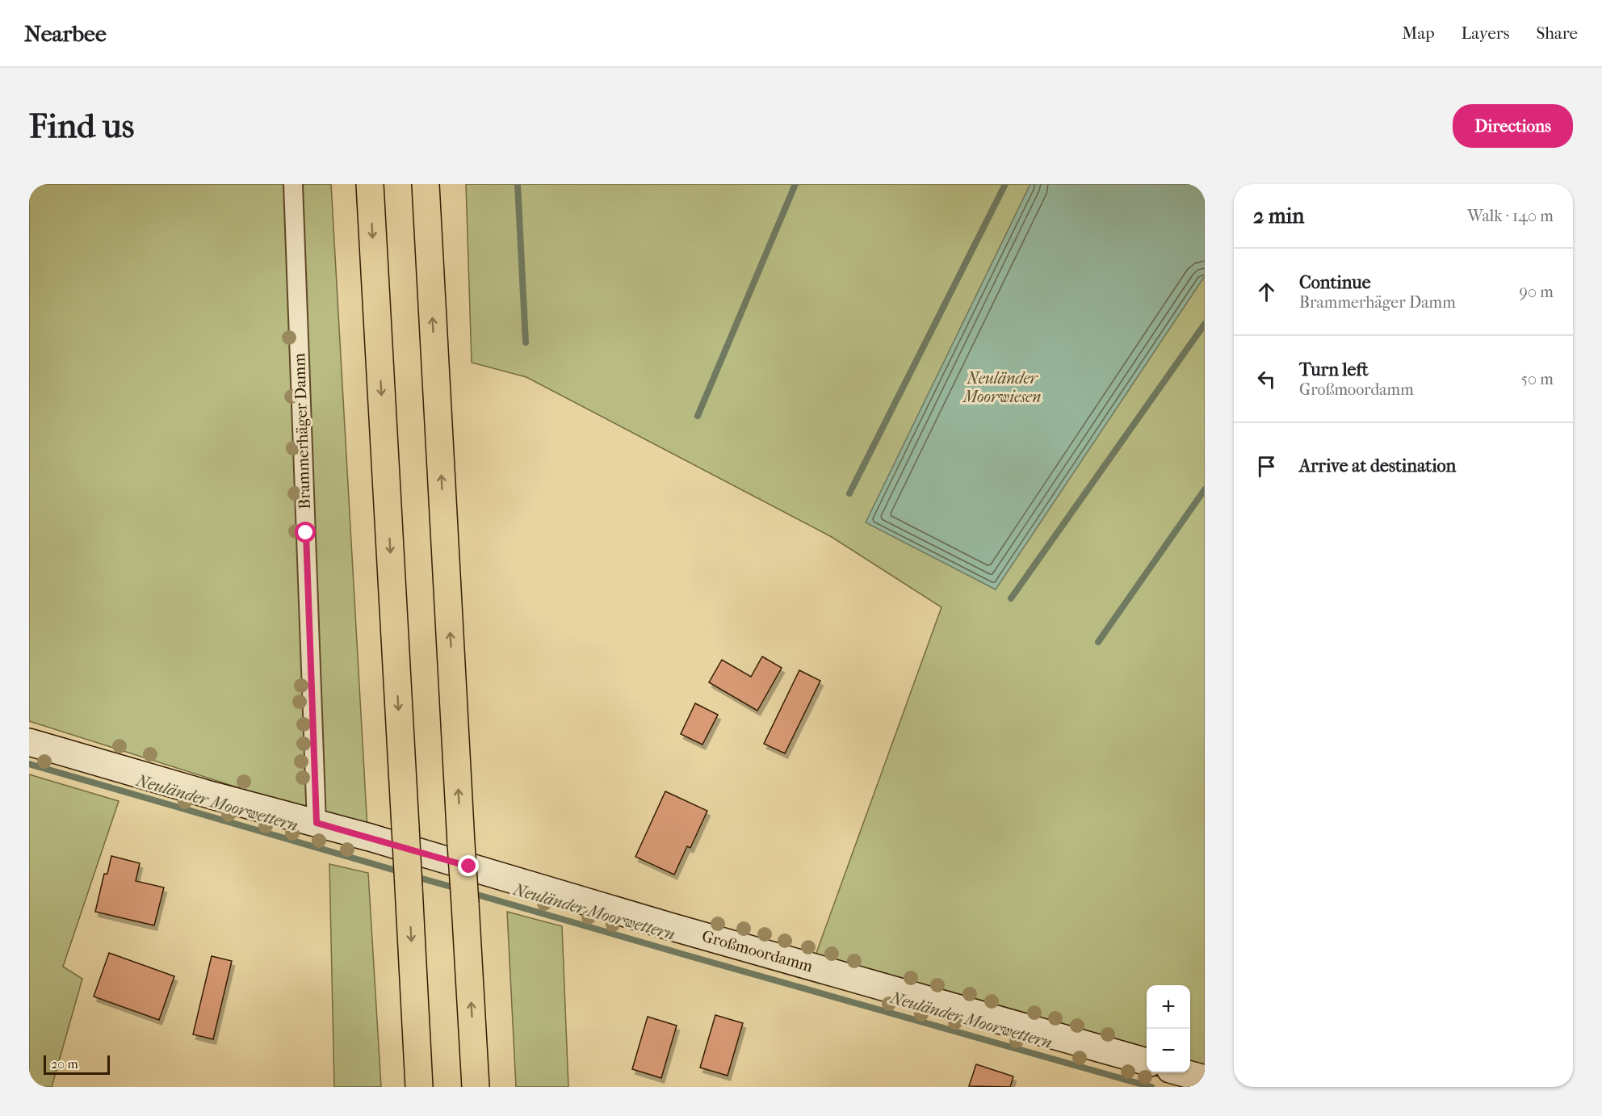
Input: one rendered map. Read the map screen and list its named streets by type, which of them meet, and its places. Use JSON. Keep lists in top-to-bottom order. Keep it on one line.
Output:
{"streets":{"street":["Brammerhäger Damm","Großmoordamm"]},"crossings":[["Brammerhäger Damm","Großmoordamm"]],"water":["Neuländer Moorwettern"],"parks":["Neuländer Moorwiesen"],"scale_bar":"20 m","page":{"header":"Nearbee","nav":["Map","Layers","Share"],"buttons":"Directions","title":"Find us","heading":["2 min","Walk · 140 m"],"list":[["Continue","Brammerhäger Damm","90 m"],["Turn left","Großmoordamm","50 m"],"Arrive at destination"],"map_buttons":["+","−"],"scale":"20 m"}}
